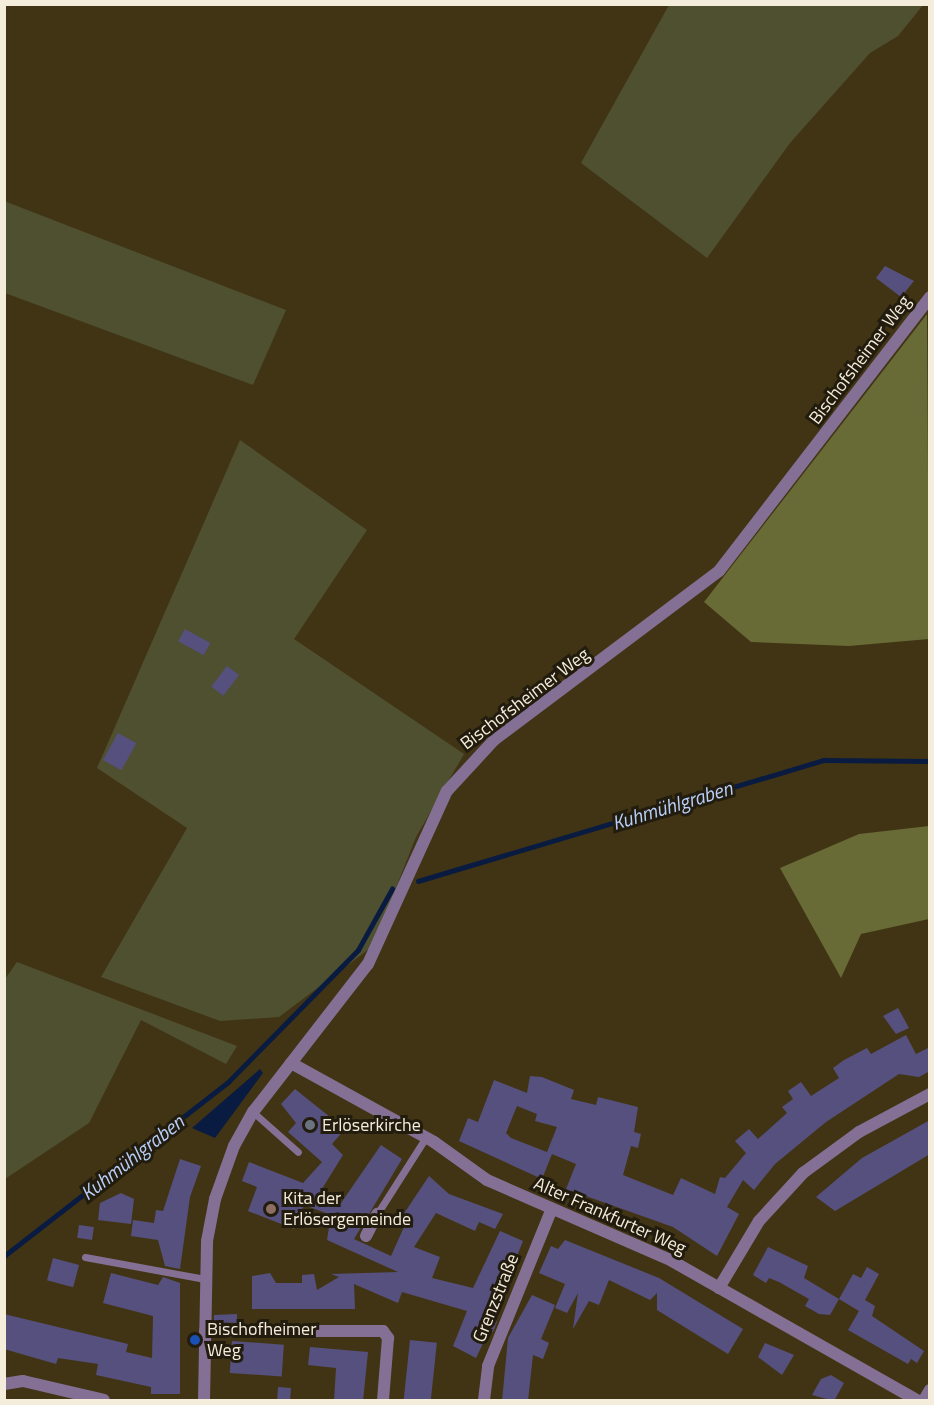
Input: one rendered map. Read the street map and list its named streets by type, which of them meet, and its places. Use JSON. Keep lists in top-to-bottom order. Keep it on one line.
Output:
{"streets":{"street":["Bischofsheimer Weg","Alter Frankfurter Weg","Grenzstraße"]},"crossings":[["Bischofsheimer Weg","Alter Frankfurter Weg"],["Alter Frankfurter Weg","Grenzstraße"]],"water":["Kuhmühlgraben"],"places":["Erlöserkirche","Kita der Erlösergemeinde","Bischofheimer Weg"]}
